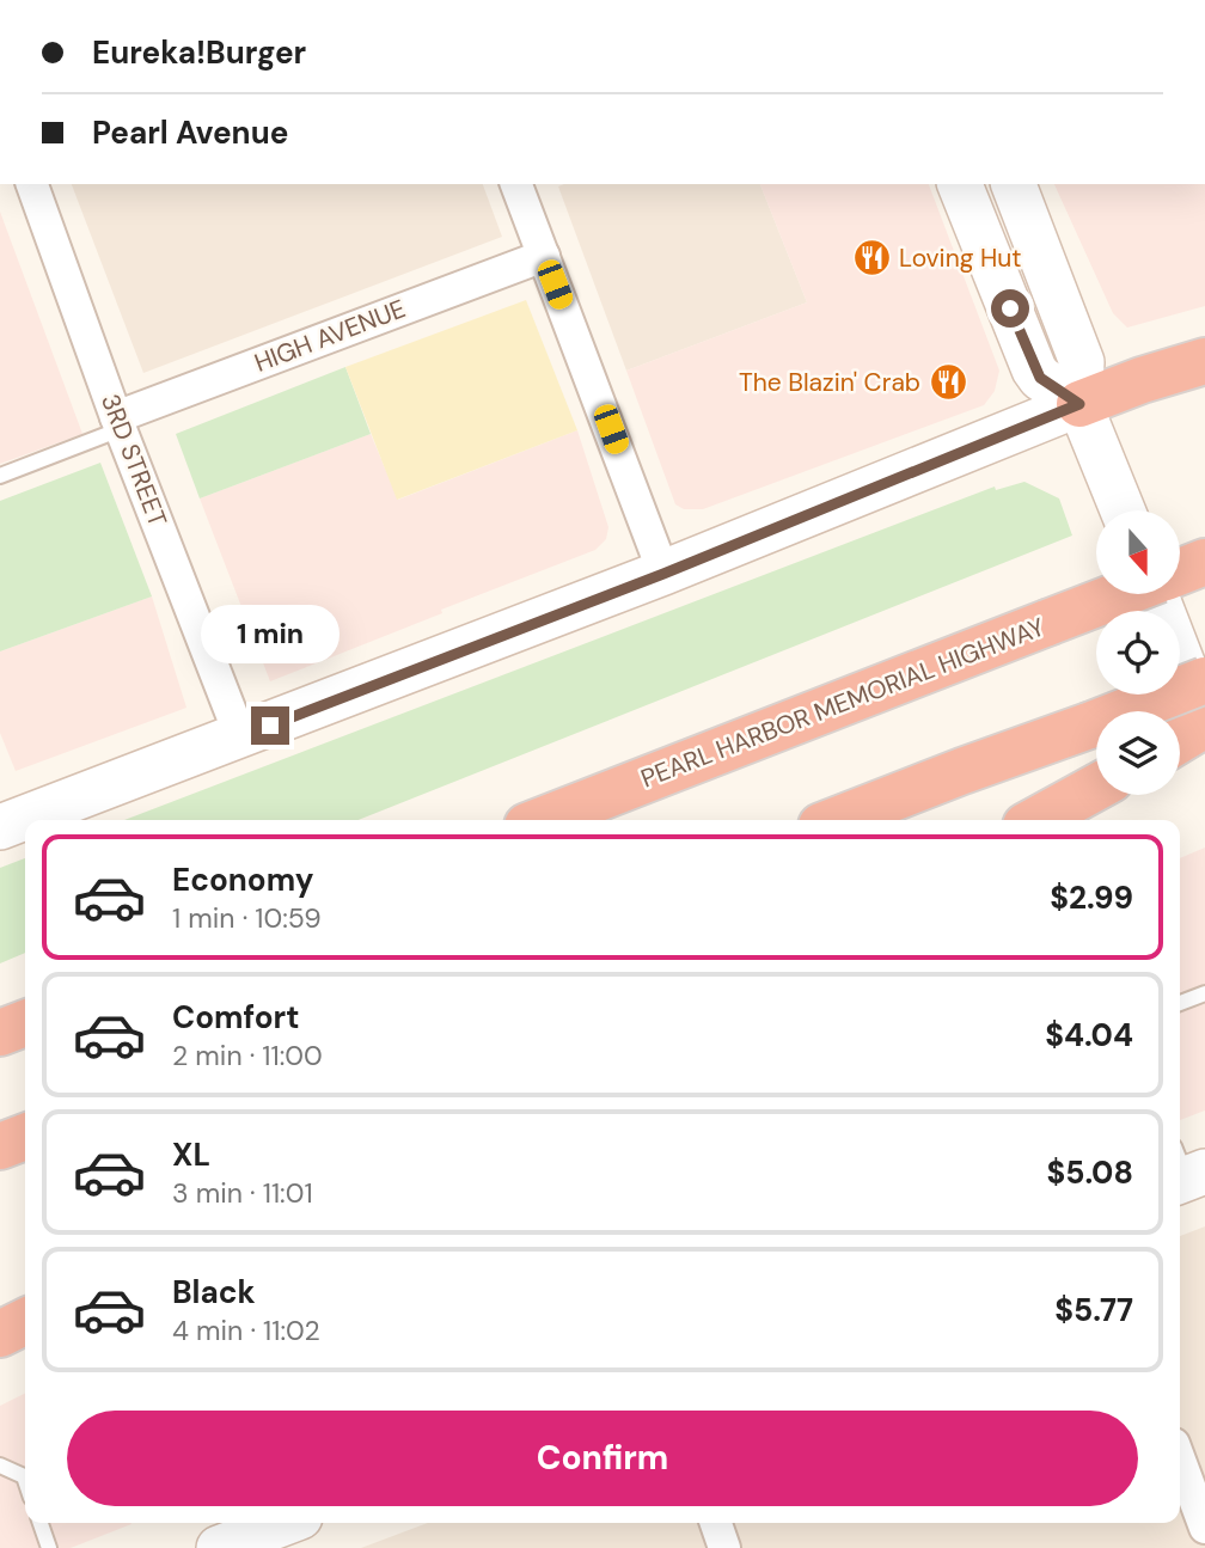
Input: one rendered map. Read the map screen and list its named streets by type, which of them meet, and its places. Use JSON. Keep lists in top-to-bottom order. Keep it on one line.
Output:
{"streets":{"highway":["PEARL HARBOR MEMORIAL HIGHWAY"],"street":["HIGH AVENUE","3RD STREET"]},"crossings":[["HIGH AVENUE","3RD STREET"]],"places":{"restaurant":["Loving Hut","The Blazin' Crab"]},"north":"bottom","page":{"banner":["Eureka!Burger","Pearl Avenue"],"bubble":"1 min","list":[{"name":"Economy","note":"1 min · 10:59","value":"$2.99"},{"name":"Comfort","note":"2 min · 11:00","value":"$4.04"},{"name":"XL","note":"3 min · 11:01","value":"$5.08"},{"name":"Black","note":"4 min · 11:02","value":"$5.77"}],"buttons":"Confirm"}}
